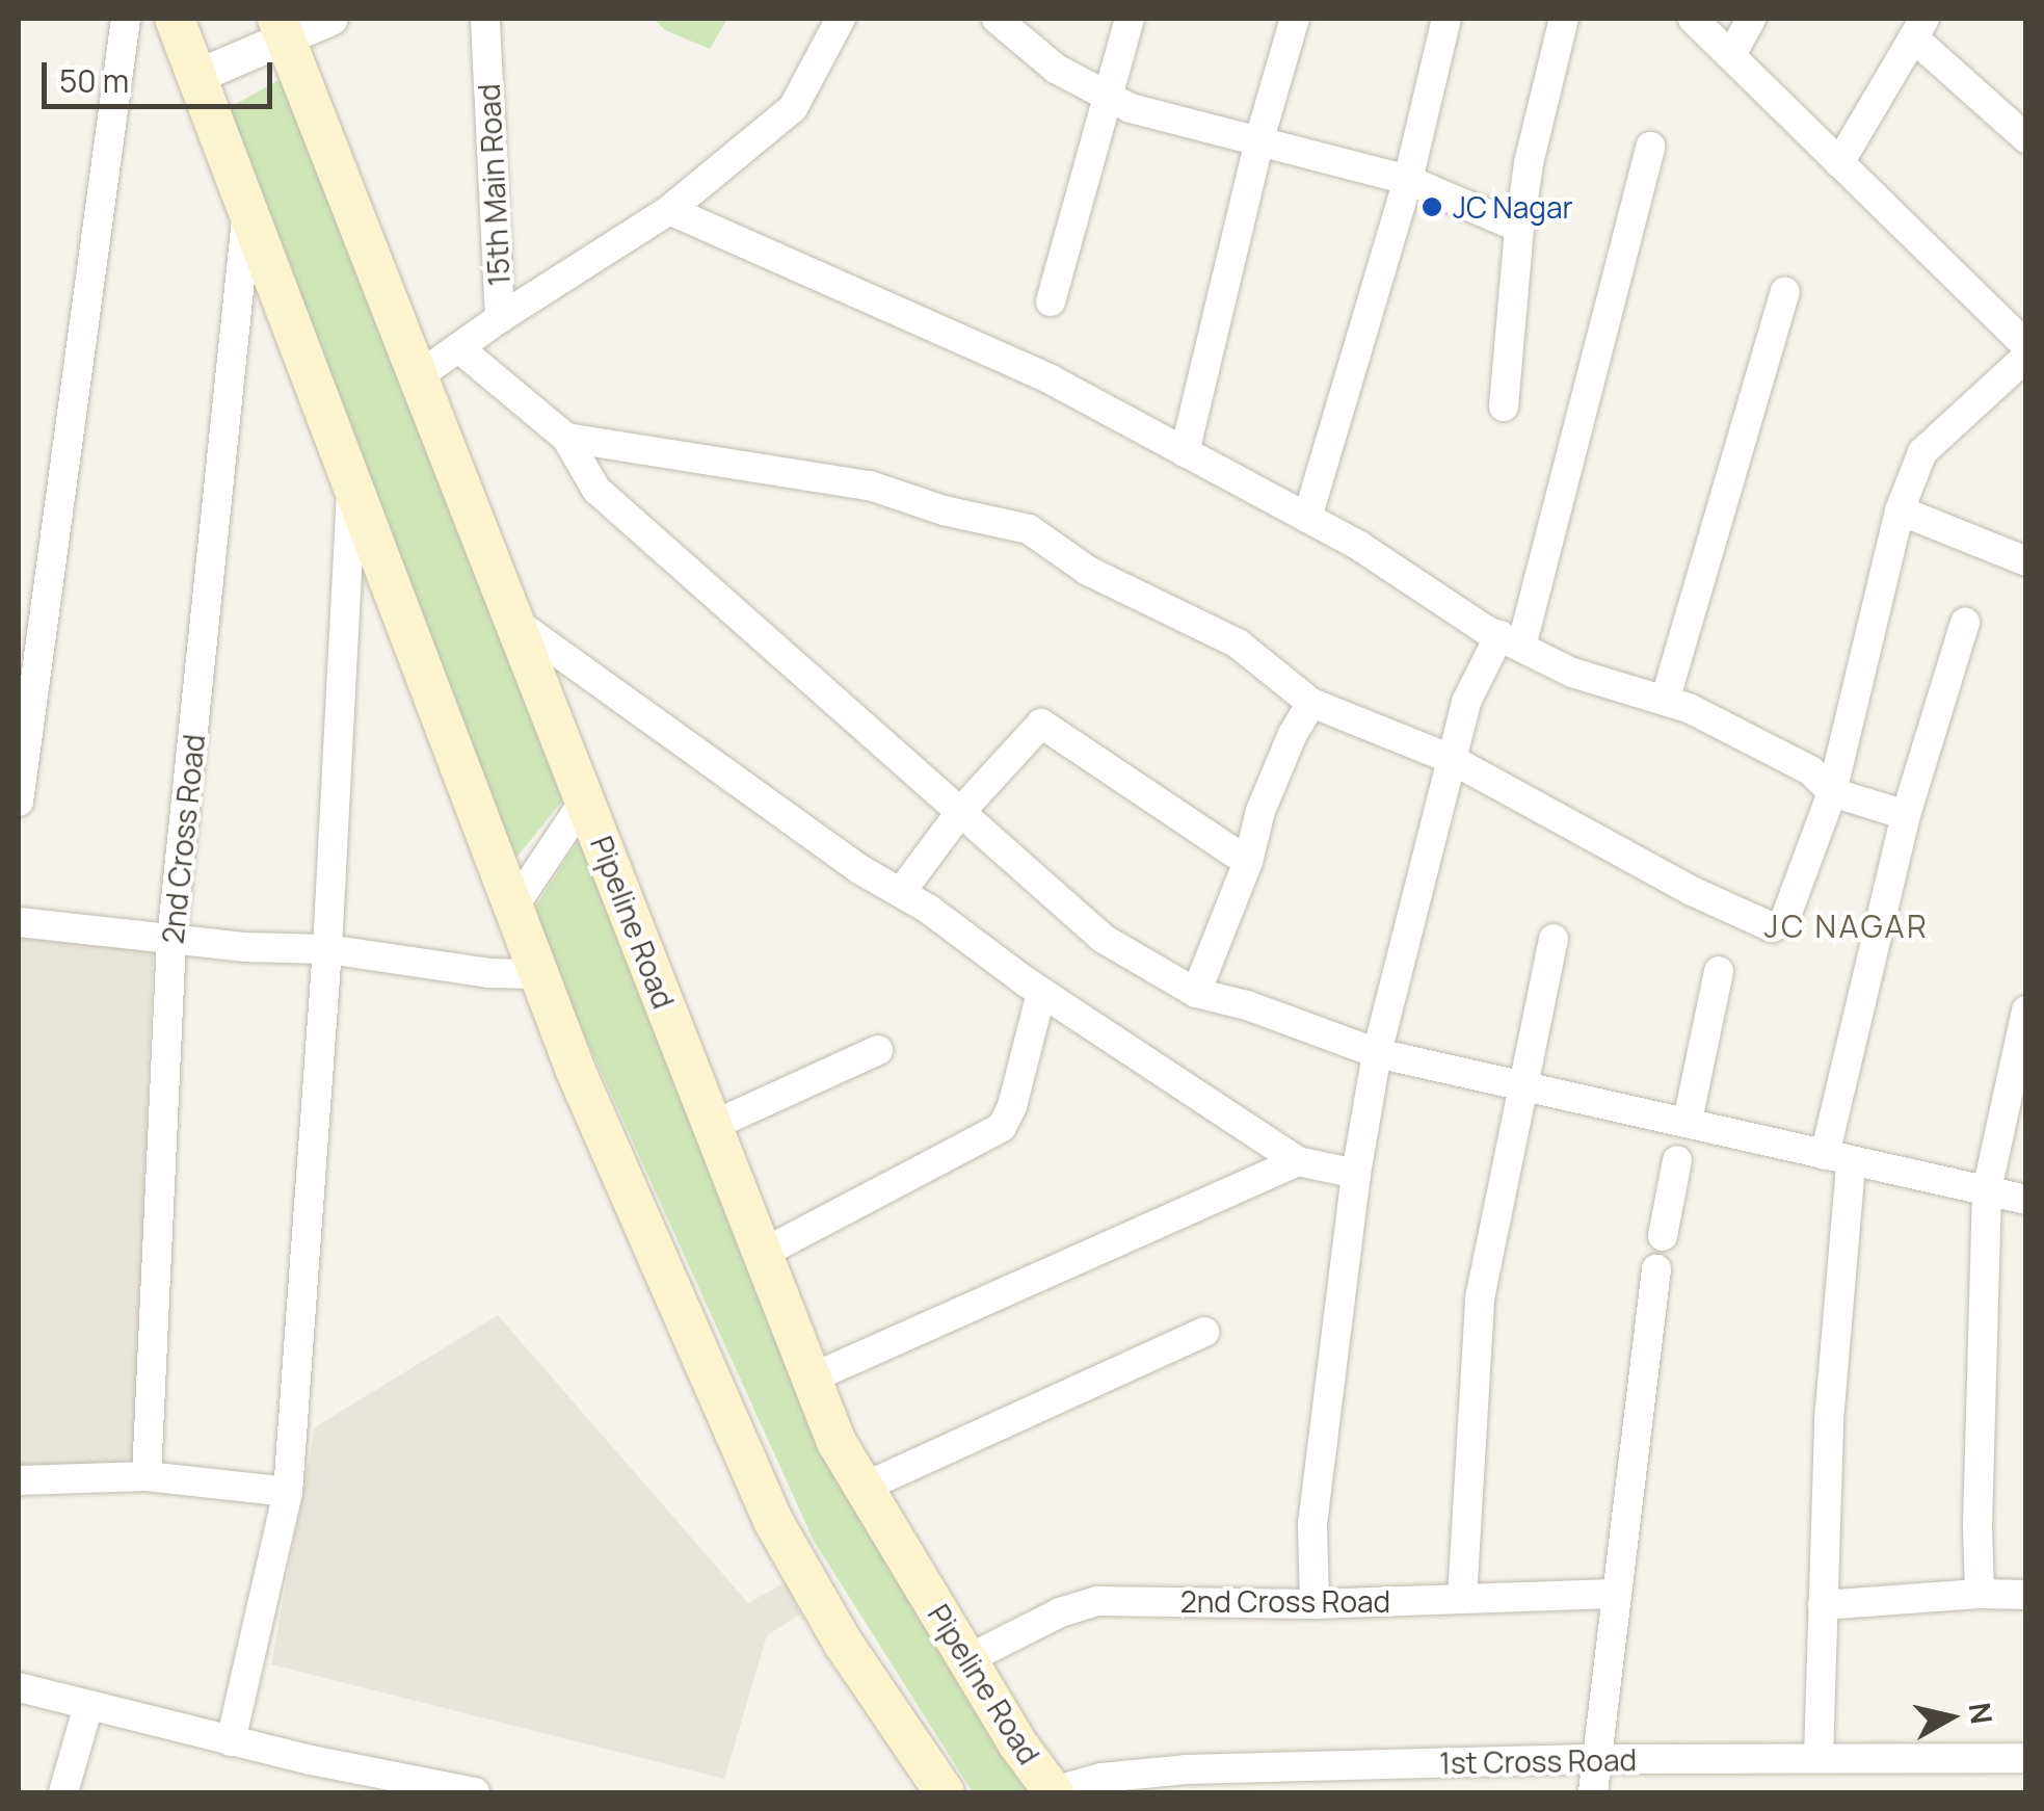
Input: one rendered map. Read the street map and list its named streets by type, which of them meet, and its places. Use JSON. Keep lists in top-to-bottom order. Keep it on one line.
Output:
{"streets":{"main road":["Pipeline Road"],"street":["15th Main Road","2nd Cross Road","1st Cross Road"]},"crossings":[["15th Main Road","Pipeline Road"],["2nd Cross Road","Pipeline Road"],["Pipeline Road","1st Cross Road"]],"districts":["JC NAGAR"],"places":["JC Nagar"],"scale_bar":"50 m","north":"right"}
